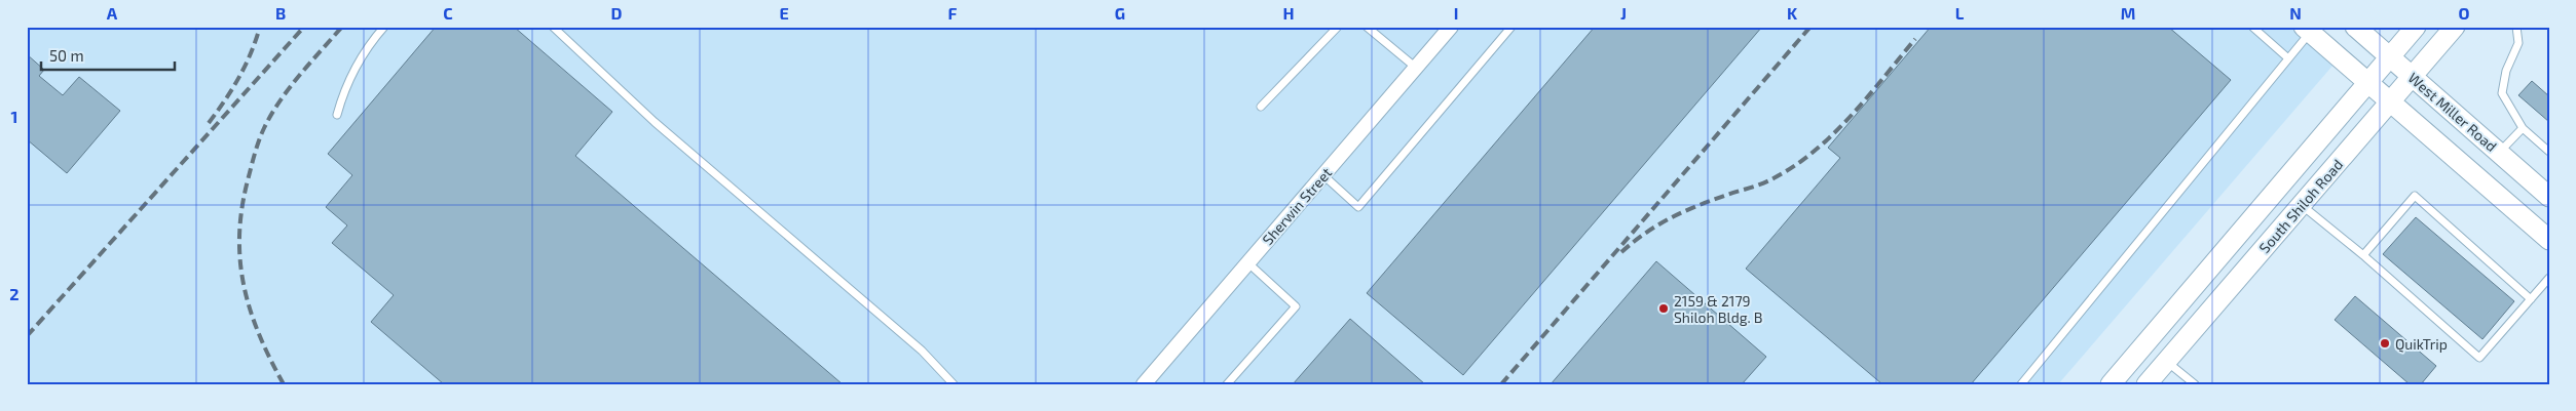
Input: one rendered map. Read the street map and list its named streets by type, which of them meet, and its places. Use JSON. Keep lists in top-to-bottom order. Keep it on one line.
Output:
{"streets":{"main road":["West Miller Road","South Shiloh Road"],"street":["Sherwin Street"]},"crossings":[["West Miller Road","South Shiloh Road"]],"places":["2159 & 2179 Shiloh Bldg. B","QuikTrip"],"scale_bar":"50 m","grid":{"columns":["A","B","C","D","E","F","G","H","I","J","K","L","M","N","O"],"rows":["1","2"]}}
